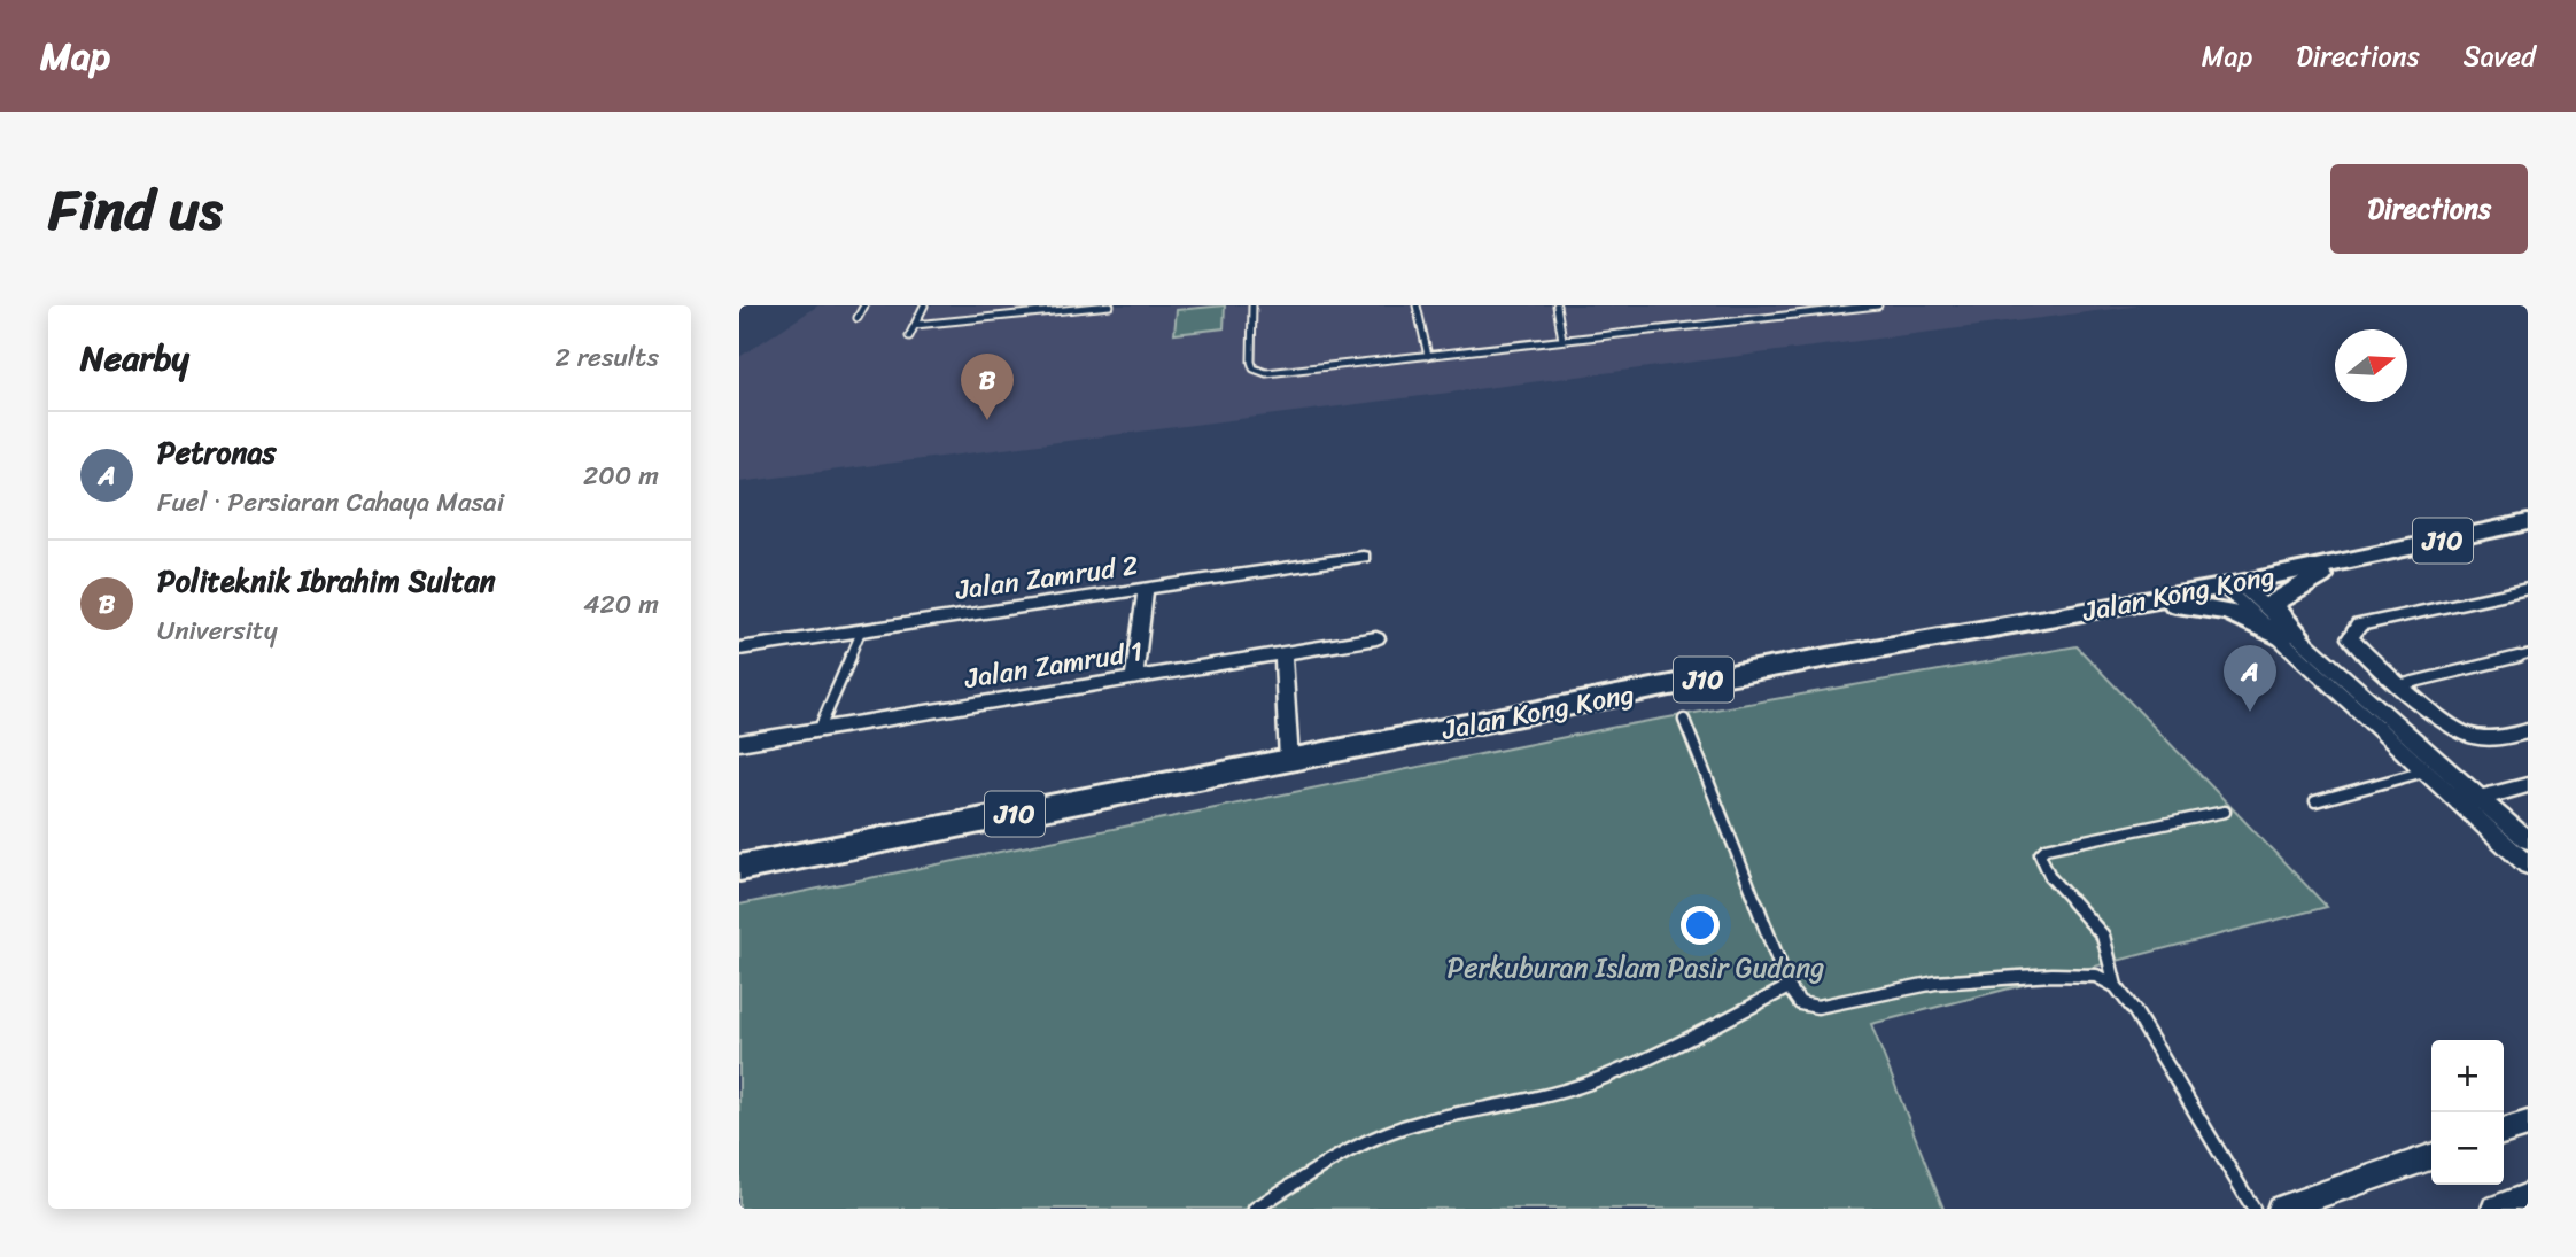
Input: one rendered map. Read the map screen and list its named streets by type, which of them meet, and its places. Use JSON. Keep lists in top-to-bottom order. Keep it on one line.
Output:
{"streets":{"main road":["J10","Jalan Kong Kong"],"street":["Jalan Zamrud 2","Jalan Zamrud 1"]},"parks":["Perkuburan Islam Pasir Gudang"],"north":"right","page":{"header":"Map","nav":["Map","Directions","Saved"],"title":"Find us","buttons":"Directions","heading":["Nearby","2 results"],"pins":["B","A"],"list":[{"mark":"A","name":"Petronas","note":"Fuel · Persiaran Cahaya Masai","value":"200 m"},{"mark":"B","name":"Politeknik Ibrahim Sultan","note":"University","value":"420 m"}],"map_buttons":["+","−"]}}
